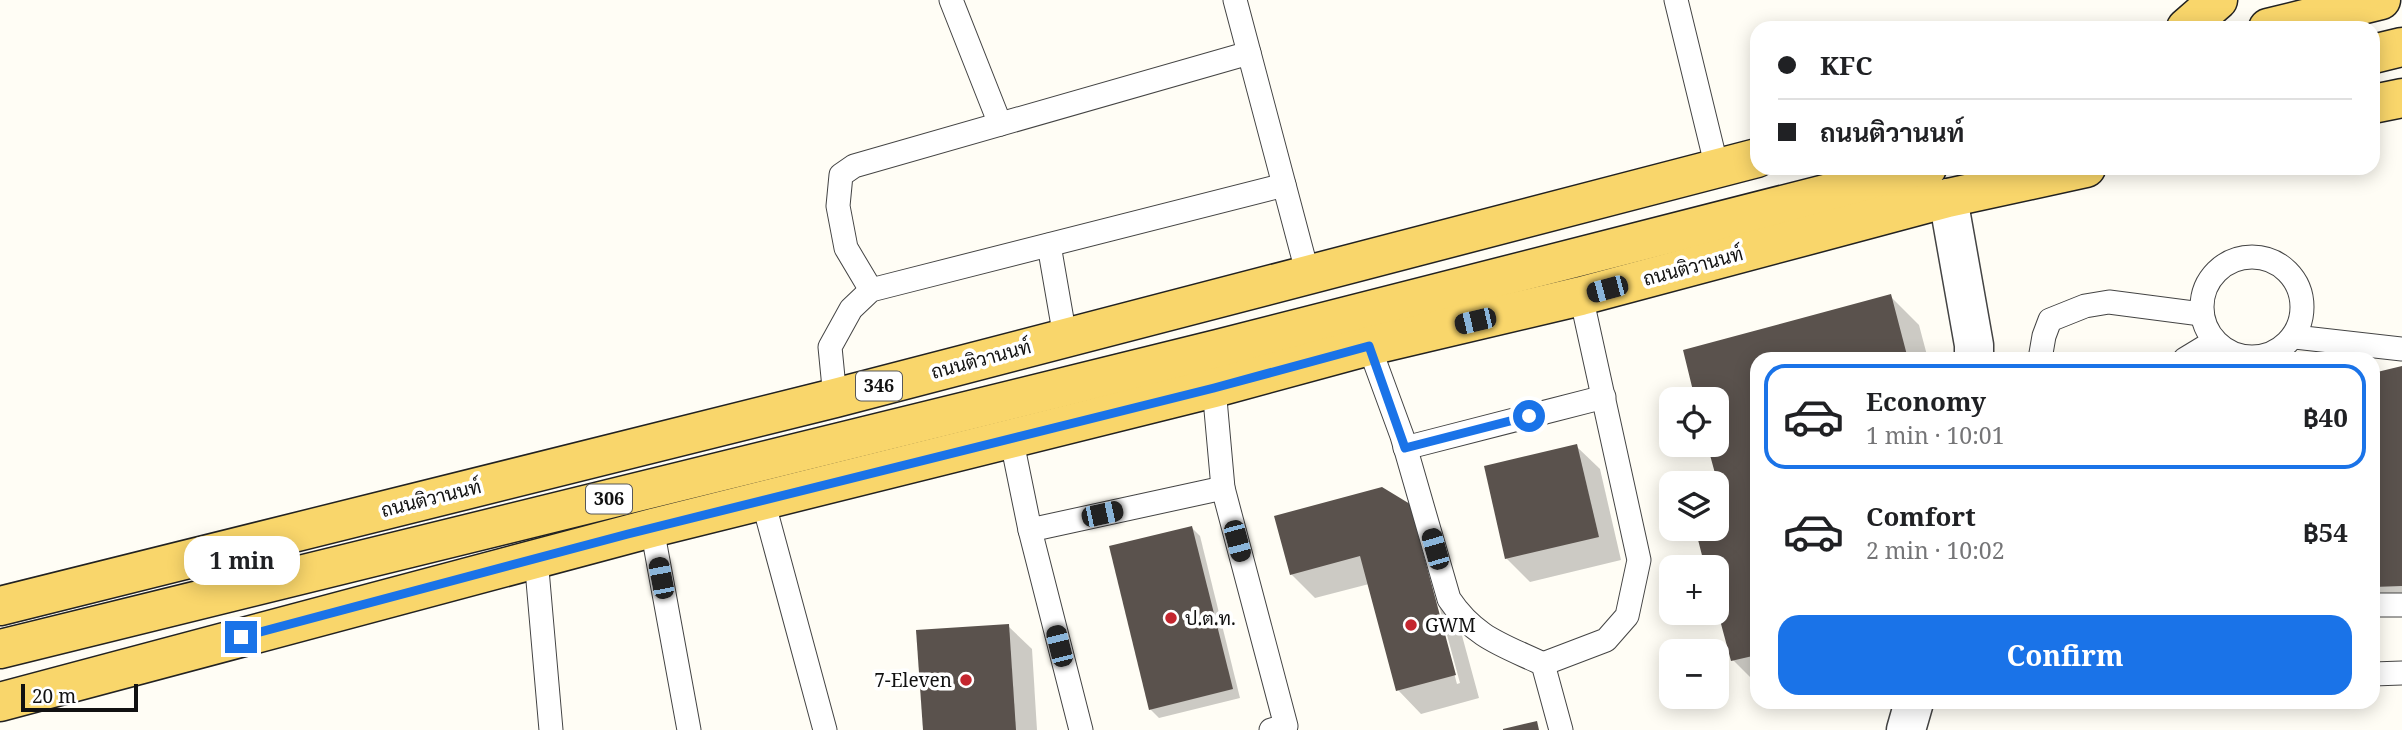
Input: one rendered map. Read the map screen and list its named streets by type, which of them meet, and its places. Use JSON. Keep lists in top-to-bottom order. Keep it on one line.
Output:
{"streets":{"main road":["ถนนติวานนท์","346","306"]},"crossings":[["ถนนติวานนท์","306"]],"places":["ป.ต.ท.","GWM","7-Eleven"],"scale_bar":"20 m","page":{"banner":["KFC","ถนนติวานนท์"],"list":[{"name":"Economy","note":"1 min · 10:01","value":"฿40"},{"name":"Comfort","note":"2 min · 10:02","value":"฿54"}],"map_buttons":["+","−"],"bubble":"1 min","buttons":"Confirm","scale":"20 m"}}
